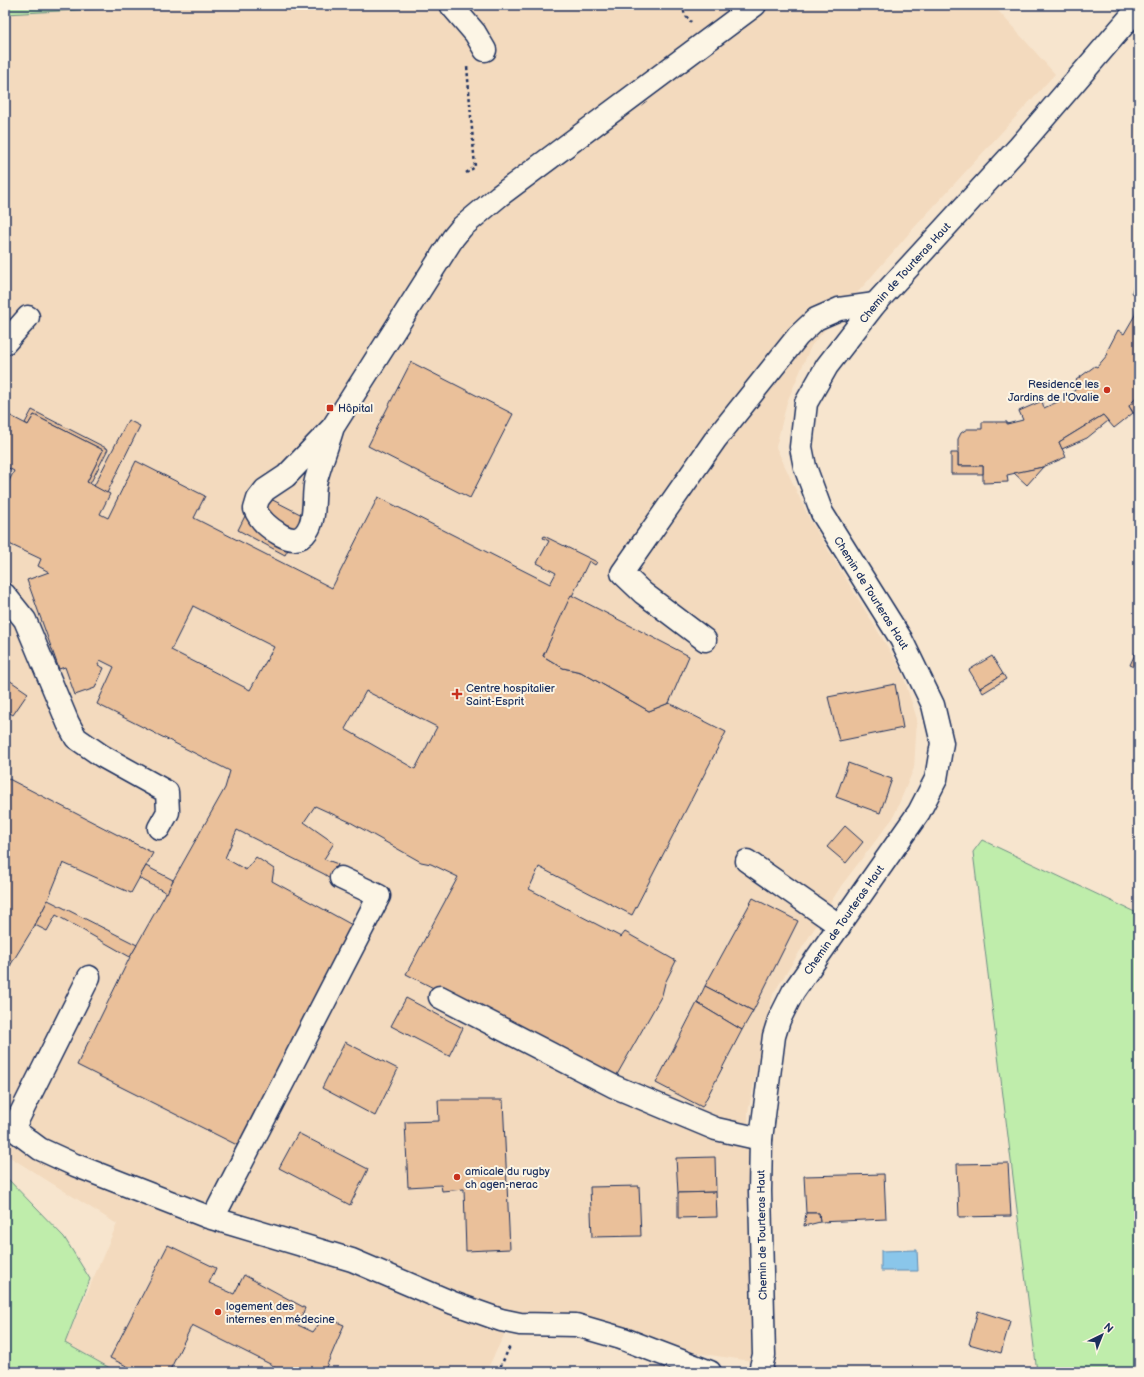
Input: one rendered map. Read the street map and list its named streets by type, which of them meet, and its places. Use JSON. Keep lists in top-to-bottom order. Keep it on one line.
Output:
{"streets":{"lane":["Chemin de Tourteras Haut"]},"places":{"other":["Residence les Jardins de l'Ovalie","amicale du rugby ch agen-nerac","logement des internes en médecine"],"transit":["Hôpital"],"health":["Centre hospitalier Saint-Esprit"]},"north":"top right"}
